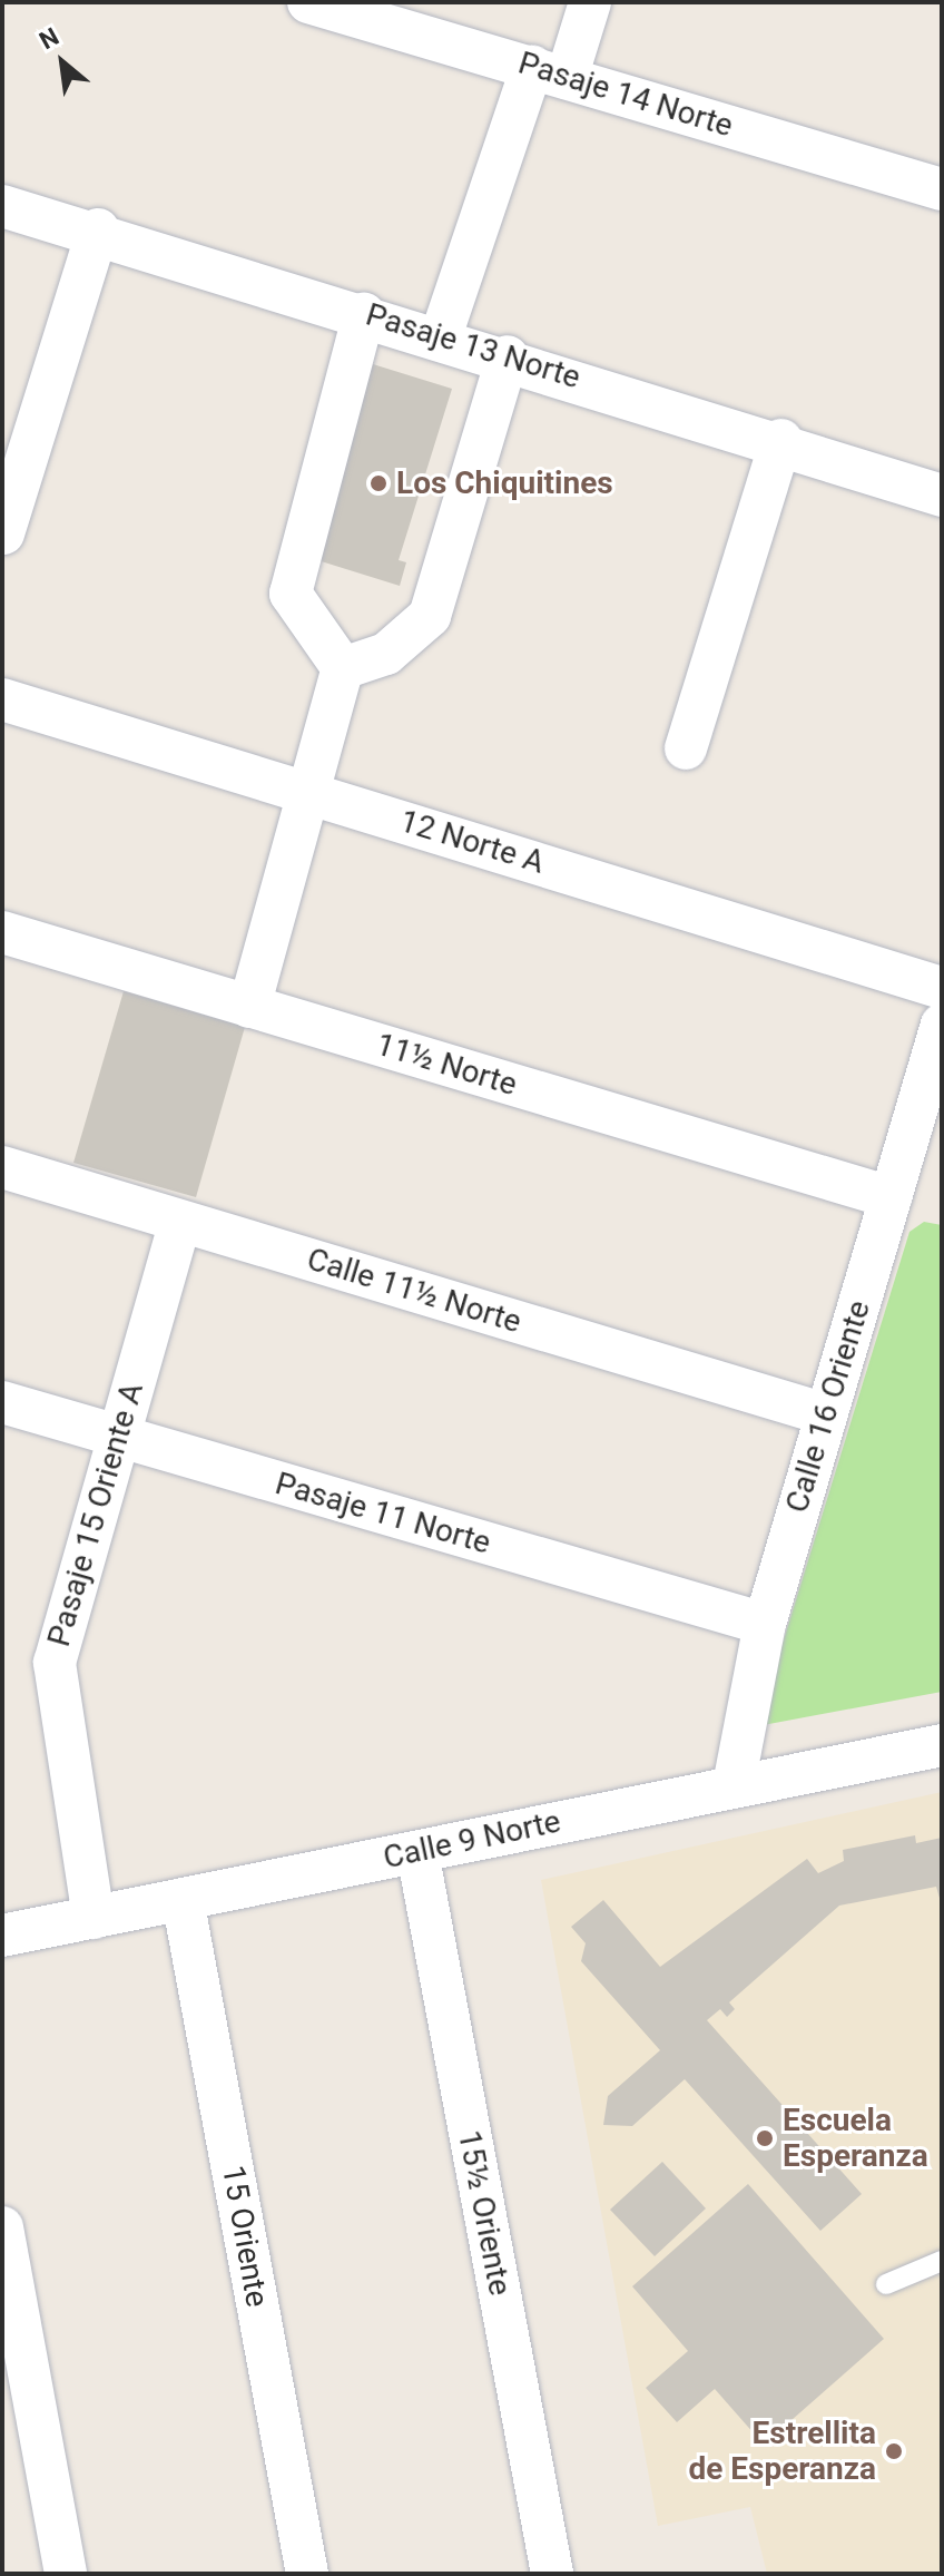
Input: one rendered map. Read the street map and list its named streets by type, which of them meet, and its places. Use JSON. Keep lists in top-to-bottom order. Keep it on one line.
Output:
{"streets":{"street":["Pasaje 14 Norte","Pasaje 13 Norte","12 Norte A","11½ Norte","Calle 11½ Norte","Calle 16 Oriente","Pasaje 11 Norte","Pasaje 15 Oriente A","Calle 9 Norte","15½ Oriente","15 Oriente"]},"crossings":[["11½ Norte","Calle 16 Oriente"],["Calle 11½ Norte","Calle 16 Oriente"],["Calle 11½ Norte","Pasaje 15 Oriente A"],["Calle 16 Oriente","Pasaje 11 Norte"],["Calle 16 Oriente","Calle 9 Norte"],["Pasaje 11 Norte","Pasaje 15 Oriente A"],["Pasaje 15 Oriente A","Calle 9 Norte"],["Calle 9 Norte","15½ Oriente"],["Calle 9 Norte","15 Oriente"]],"places":["Los Chiquitines","Escuela Esperanza","Estrellita de Esperanza"],"north":"top left"}
